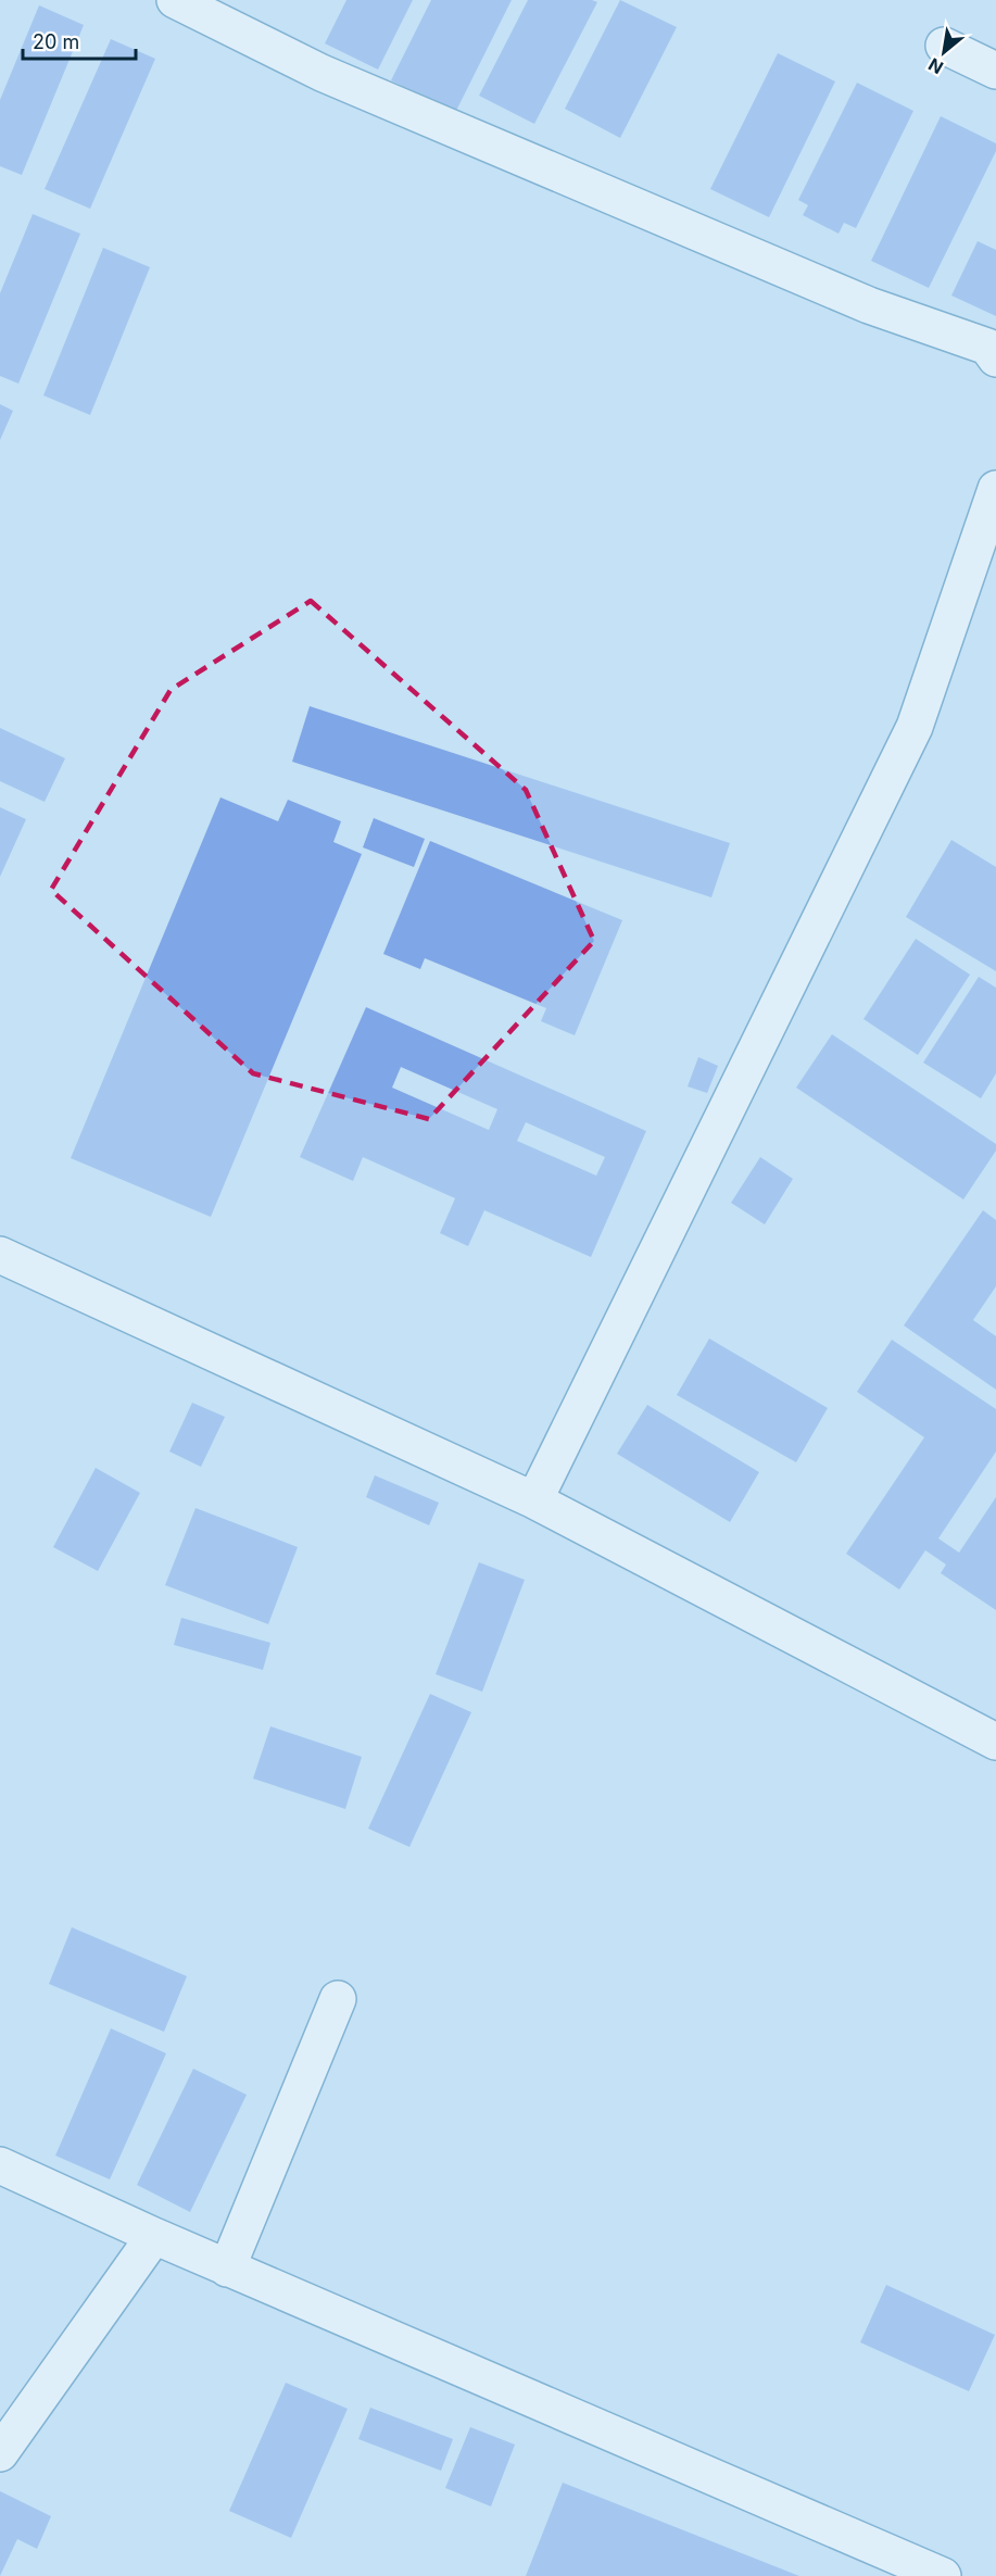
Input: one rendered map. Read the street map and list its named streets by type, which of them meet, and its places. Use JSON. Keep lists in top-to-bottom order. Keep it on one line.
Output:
{"scale_bar":"20 m","north":"bottom left"}
